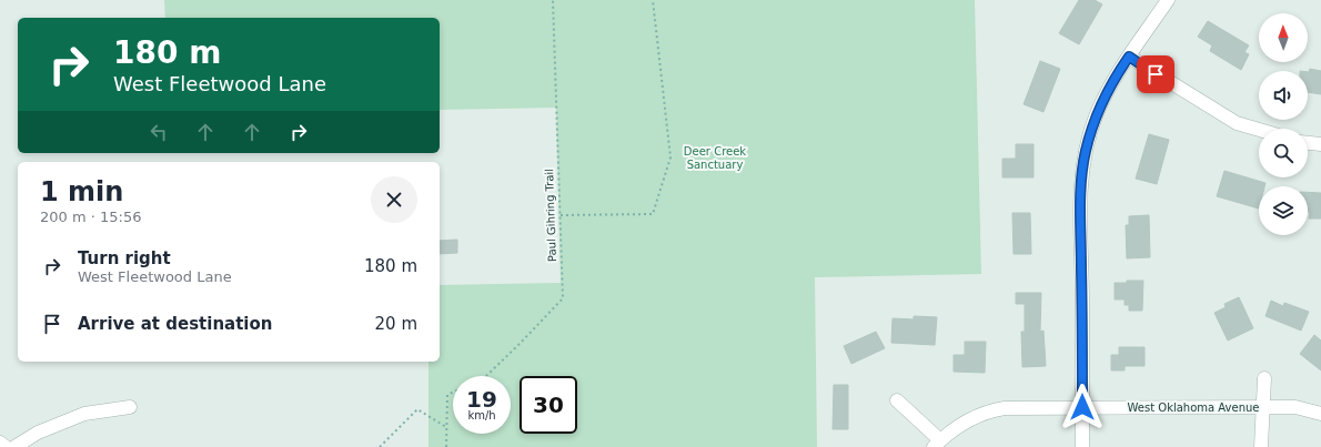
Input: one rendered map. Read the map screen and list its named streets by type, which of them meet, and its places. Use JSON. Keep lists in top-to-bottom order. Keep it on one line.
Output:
{"streets":{"street":["West Oklahoma Avenue"],"path":["Paul Gihring Trail"]},"parks":["Deer Creek Sanctuary"],"north":"top","page":{"turn":["180 m","West Fleetwood Lane"],"heading":["1 min","200 m · 15:56"],"list":[{"name":"Turn right","note":"West Fleetwood Lane","value":"180 m"},{"name":"Arrive at destination","value":"20 m"}],"speed":"19 km/h","limit":"30"}}
